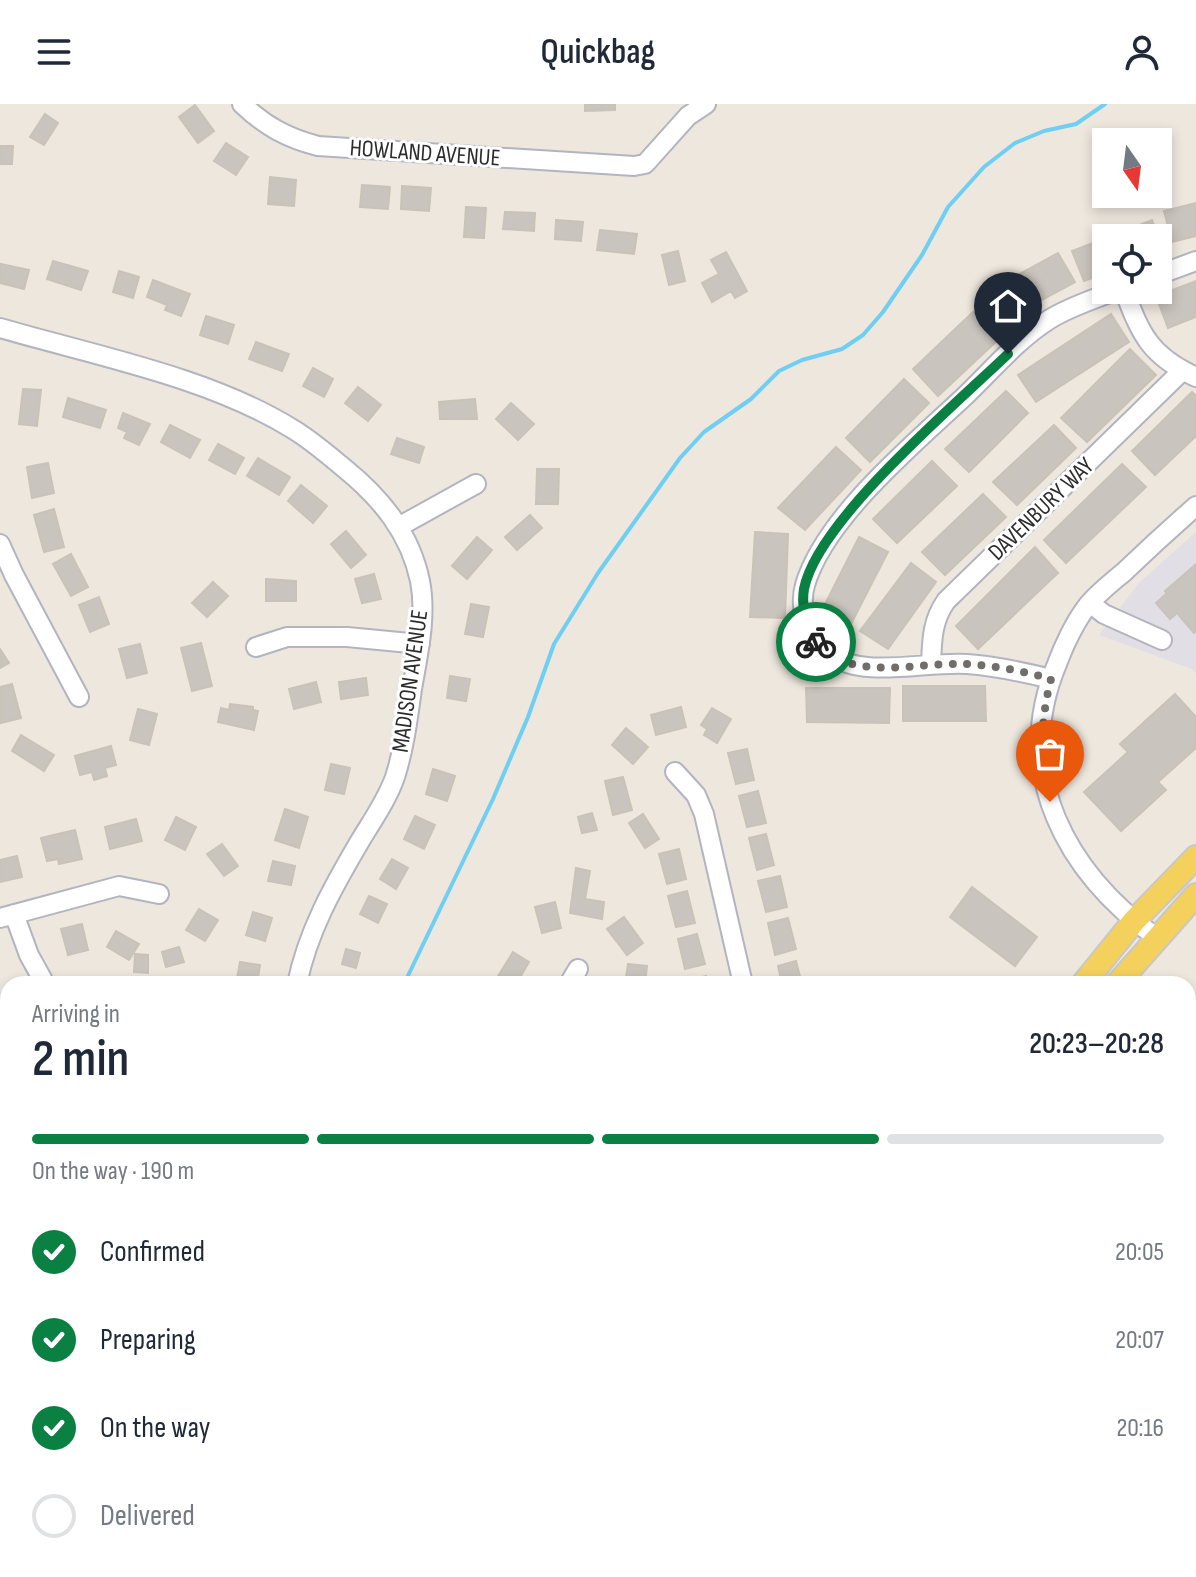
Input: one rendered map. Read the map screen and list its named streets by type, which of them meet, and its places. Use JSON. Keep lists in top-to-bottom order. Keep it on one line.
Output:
{"streets":{"street":["HOWLAND AVENUE","DAVENBURY WAY","MADISON AVENUE"]},"north":"bottom","page":{"header":"Quickbag","heading":["2 min","Arriving in","20:23–20:28"],"bar":"On the way · 190 m","list":[["Confirmed","20:05"],["Preparing","20:07"],["On the way","20:16"],"Delivered"]}}
